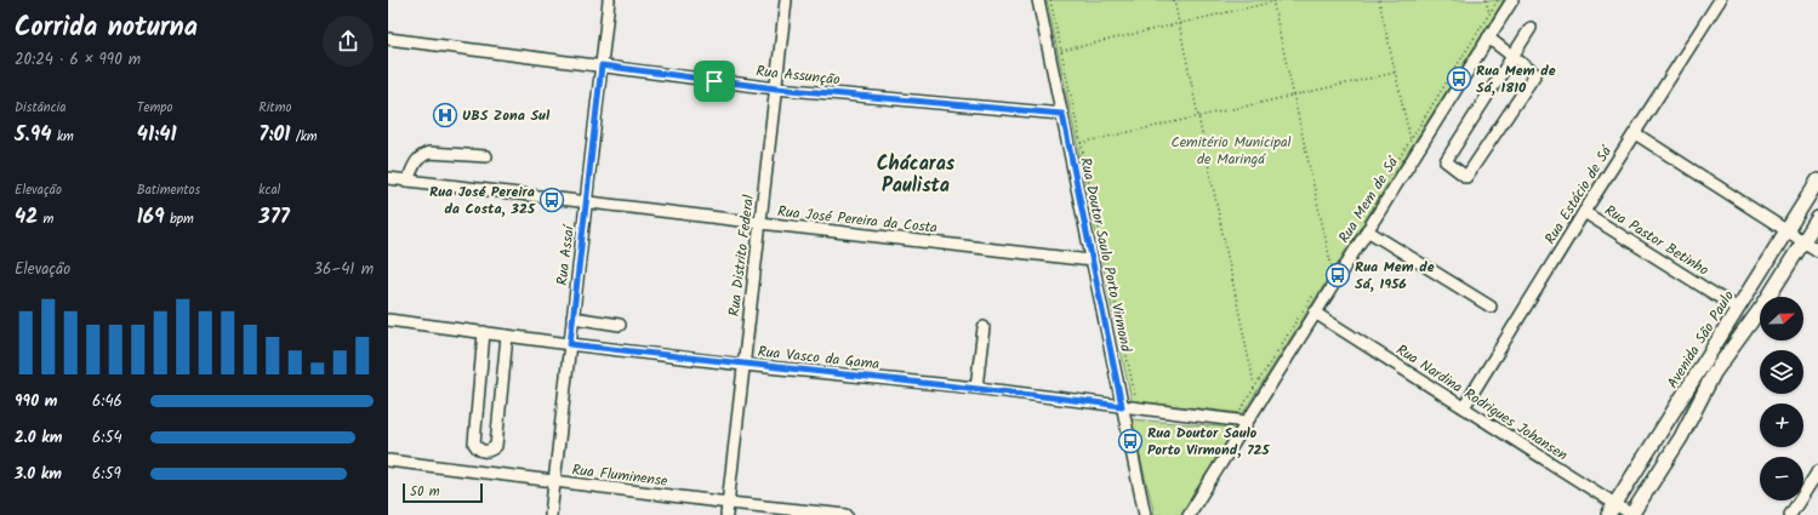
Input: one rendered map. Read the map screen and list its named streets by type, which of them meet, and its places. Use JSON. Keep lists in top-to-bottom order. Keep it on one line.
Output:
{"streets":{"main road":["Avenida São Paulo"],"street":["Rua Assunção","Rua Estácio de Sá","Rua Mem de Sá","Rua José Pereira da Costa","Rua Pastor Betinho","Rua Doutor Saulo Porto Virmond","Rua Assaí","Rua Distrito Federal","Rua Vasco da Gama","Rua Nardina Rodrigues Johansen","Rua Fluminense"]},"crossings":[["Rua Assunção","Rua Doutor Saulo Porto Virmond"],["Rua Assunção","Rua Assaí"],["Rua Assunção","Rua Distrito Federal"],["Rua Estácio de Sá","Rua Pastor Betinho"],["Rua Estácio de Sá","Rua Nardina Rodrigues Johansen"],["Rua Mem de Sá","Rua Vasco da Gama"],["Rua Mem de Sá","Rua Nardina Rodrigues Johansen"],["Rua José Pereira da Costa","Rua Doutor Saulo Porto Virmond"],["Rua José Pereira da Costa","Rua Assaí"],["Rua José Pereira da Costa","Rua Distrito Federal"],["Rua Pastor Betinho","Avenida São Paulo"],["Rua Doutor Saulo Porto Virmond","Rua Vasco da Gama"],["Rua Assaí","Rua Vasco da Gama"],["Rua Assaí","Rua Fluminense"],["Rua Distrito Federal","Rua Vasco da Gama"],["Rua Distrito Federal","Rua Fluminense"],["Avenida São Paulo","Rua Nardina Rodrigues Johansen"]],"districts":["Chácaras Paulista"],"parks":["Cemitério Municipal de Maringá"],"places":{"bus stop":["Rua Mem de Sá, 1810","Rua José Pereira da Costa, 325","Rua Mem de Sá, 1956","Rua Doutor Saulo Porto Virmond, 725"],"hospital":["UBS Zona Sul"]},"scale_bar":"50 m","north":"right","page":{"heading":["Corrida noturna","20:24 · 6 × 990 m"],"stats":[["Distância","5.94 km"],["Tempo","41:41"],["Ritmo","7:01 /km"],["Elevação","42 m"],["Batimentos","169 bpm"],["kcal","377"]],"chart":["Elevação","36–41 m"],"map_buttons":["+","−"],"list":[{"name":"990 m","note":"6:46"},{"name":"2.0 km","note":"6:54"},{"name":"3.0 km","note":"6:59"}],"scale":"50 m"}}
